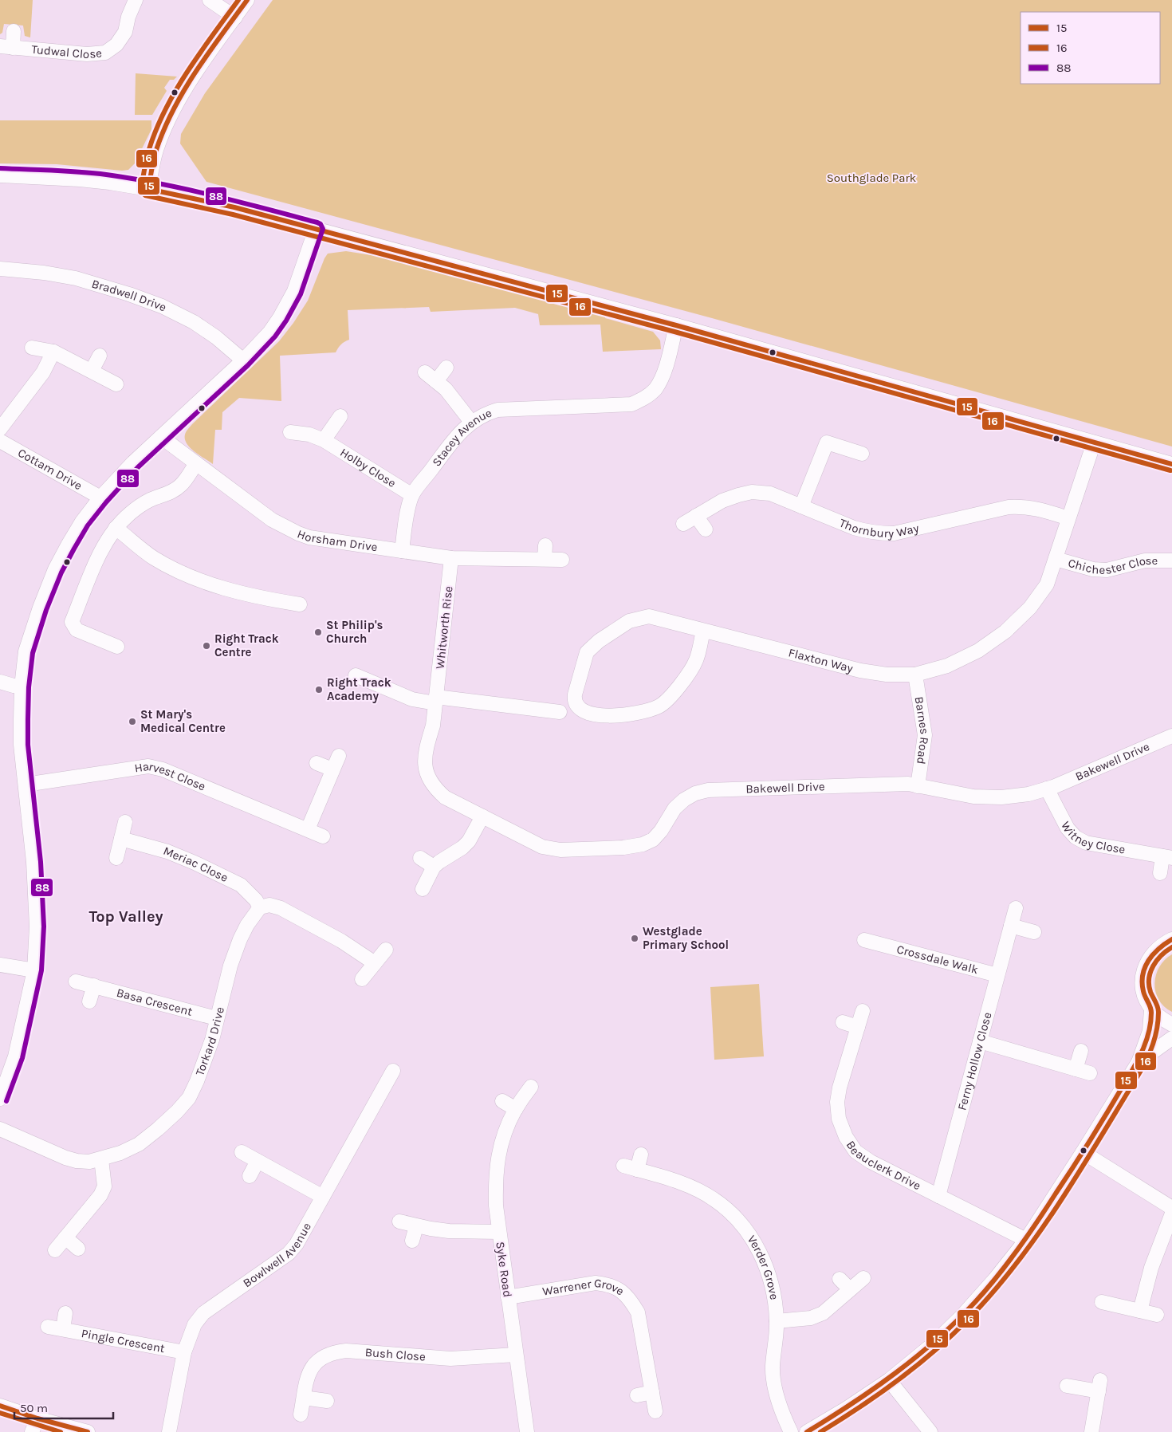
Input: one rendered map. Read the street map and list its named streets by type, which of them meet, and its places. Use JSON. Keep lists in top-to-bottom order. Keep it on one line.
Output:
{"streets":{"street":["Tudwal Close","Bradwell Drive","Stacey Avenue","Holby Close","Cottam Drive","Thornbury Way","Horsham Drive","Chichester Close","Whitworth Rise","Flaxton Way","Barnes Road","Bakewell Drive","Harvest Close","Witney Close","Meriac Close","Crossdale Walk","Basa Crescent","Torkard Drive","Ferny Hollow Close","Beauclerk Drive","Bowlwell Avenue","Verder Grove","Syke Road","Warrener Grove","Pingle Crescent","Bush Close"]},"crossings":[["Stacey Avenue","Holby Close"],["Stacey Avenue","Horsham Drive"],["Thornbury Way","Flaxton Way"],["Horsham Drive","Whitworth Rise"],["Chichester Close","Flaxton Way"],["Whitworth Rise","Bakewell Drive"],["Flaxton Way","Barnes Road"],["Barnes Road","Bakewell Drive"],["Bakewell Drive","Witney Close"],["Meriac Close","Torkard Drive"],["Crossdale Walk","Ferny Hollow Close"],["Basa Crescent","Torkard Drive"],["Ferny Hollow Close","Beauclerk Drive"],["Bowlwell Avenue","Pingle Crescent"],["Syke Road","Warrener Grove"],["Syke Road","Bush Close"]],"districts":["Top Valley"],"parks":["Southglade Park"],"places":["St Philip's Church","Right Track Centre","Right Track Academy","St Mary's Medical Centre","Westglade Primary School"],"lines":["transit line 15","transit line 16","transit line 88"],"legend":["15","16","88"],"scale_bar":"50 m"}
